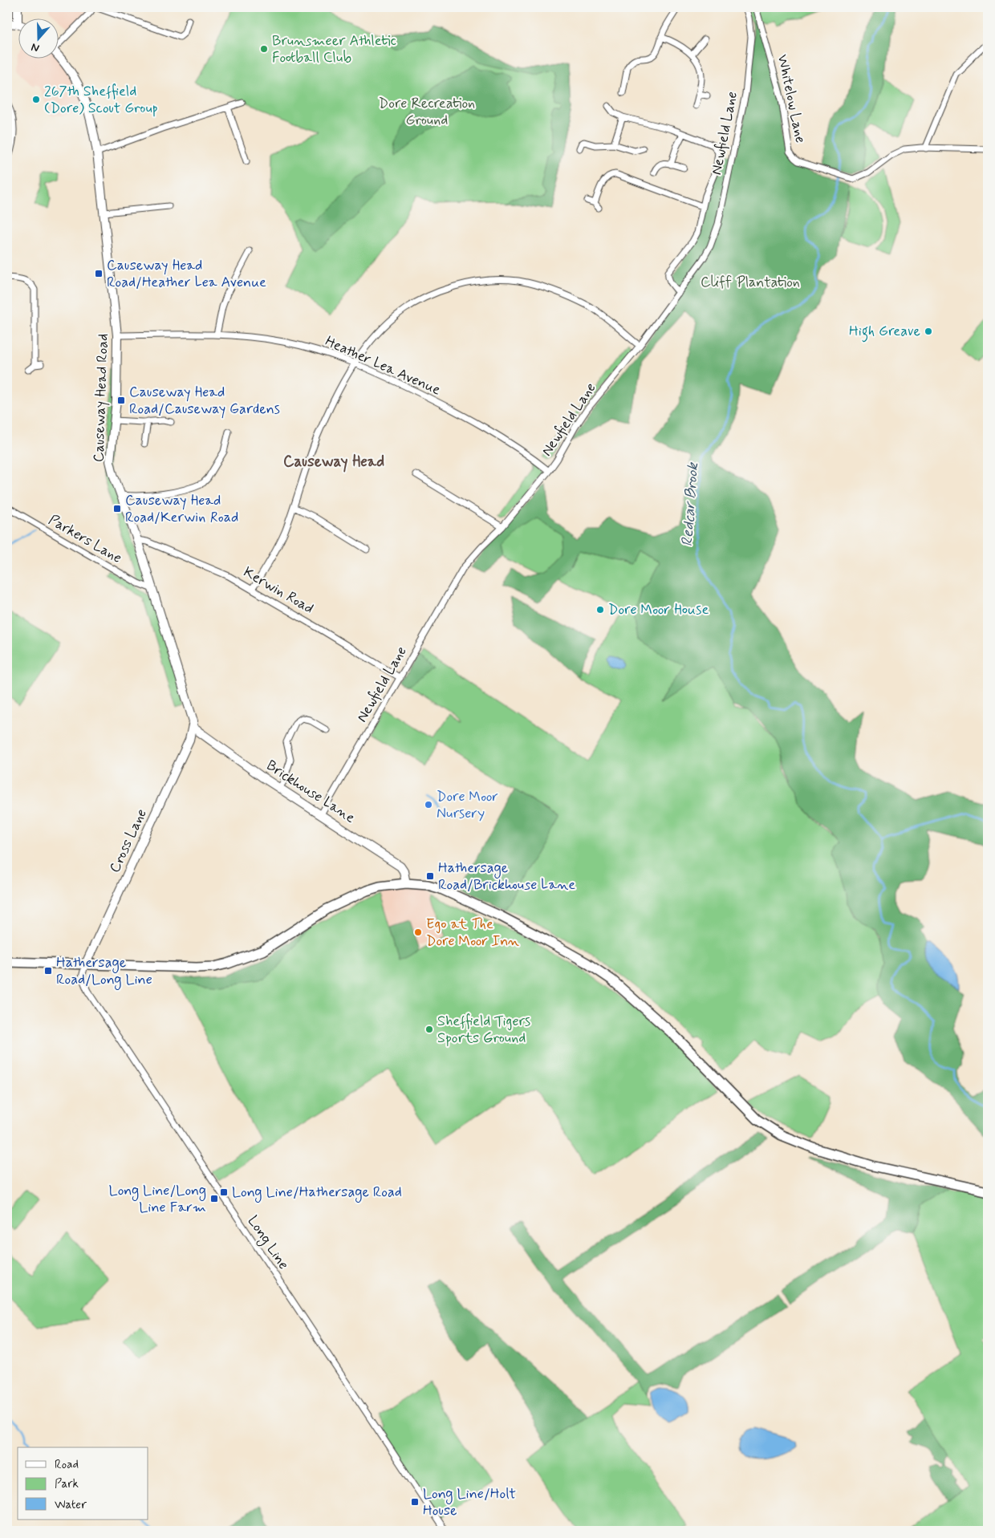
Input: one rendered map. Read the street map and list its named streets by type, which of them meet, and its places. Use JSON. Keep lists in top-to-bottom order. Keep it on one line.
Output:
{"streets":{"street":["Whitelow Lane","Newfield Lane","Heather Lea Avenue","Causeway Head Road","Parkers Lane","Kerwin Road","Brickhouse Lane","Cross Lane","Long Line"]},"crossings":[["Newfield Lane","Heather Lea Avenue"],["Newfield Lane","Kerwin Road"],["Newfield Lane","Brickhouse Lane"],["Heather Lea Avenue","Causeway Head Road"],["Causeway Head Road","Parkers Lane"],["Causeway Head Road","Kerwin Road"],["Causeway Head Road","Brickhouse Lane"],["Causeway Head Road","Cross Lane"],["Brickhouse Lane","Cross Lane"],["Cross Lane","Long Line"]],"districts":["Causeway Head"],"water":["Redcar Brook"],"parks":["Dore Recreation Ground","Cliff Plantation"],"places":{"other":["Brunsmeer Athletic Football Club","267th Sheffield (Dore) Scout Group","High Greave","Dore Moor House","Dore Moor Nursery","Ego at The Dore Moor Inn","Sheffield Tigers Sports Ground"],"transit":["Causeway Head Road/Heather Lea Avenue","Causeway Head Road/Causeway Gardens","Causeway Head Road/Kerwin Road","Hathersage Road/Brickhouse Lane","Hathersage Road/Long Line","Long Line/Hathersage Road","Long Line/Long Line Farm","Long Line/Holt House"]},"legend":["Road","Park","Water"],"north":"bottom"}
